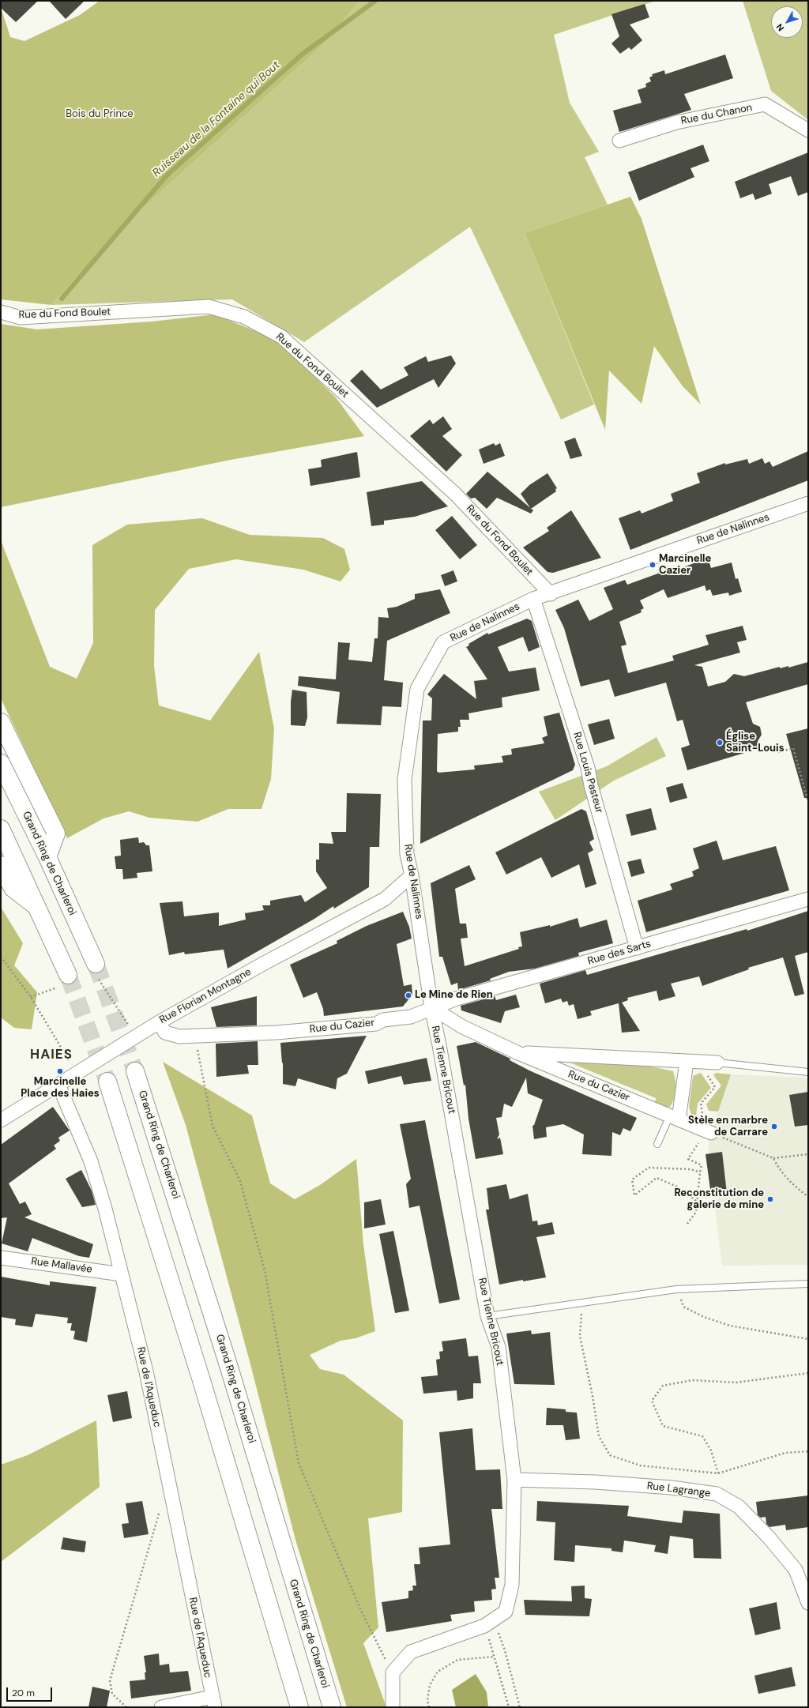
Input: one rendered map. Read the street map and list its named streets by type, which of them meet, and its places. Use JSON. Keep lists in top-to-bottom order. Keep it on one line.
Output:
{"streets":{"highway":["Grand Ring de Charleroi"],"street":["Rue du Chanon","Rue du Fond Boulet","Rue de Nalinnes","Rue Louis Pasteur","Rue des Sarts","Rue Florian Montagne","Rue du Cazier","Rue Tienne Bricout","Rue Mallavée","Rue de l'Aqueduc","Rue Lagrange"]},"crossings":[["Rue du Fond Boulet","Rue de Nalinnes"],["Rue de Nalinnes","Rue Louis Pasteur"],["Rue de Nalinnes","Rue des Sarts"],["Rue de Nalinnes","Rue Florian Montagne"],["Rue de Nalinnes","Rue du Cazier"],["Rue de Nalinnes","Rue Tienne Bricout"],["Rue Louis Pasteur","Rue des Sarts"],["Rue des Sarts","Rue du Cazier"],["Rue des Sarts","Rue Tienne Bricout"],["Rue Florian Montagne","Rue du Cazier"],["Rue Florian Montagne","Rue de l'Aqueduc"],["Rue du Cazier","Rue Tienne Bricout"],["Rue Tienne Bricout","Rue Lagrange"],["Rue Mallavée","Rue de l'Aqueduc"]],"districts":["HAIES"],"water":["Ruisseau de la Fontaine qui Bout"],"parks":["Bois du Prince"],"places":["Marcinelle Cazier","Église Saint-Louis","Le Mine de Rien","Marcinelle Place des Haies","Stèle en marbre de Carrare","Reconstitution de galerie de mine"],"scale_bar":"20 m","north":"bottom left"}
